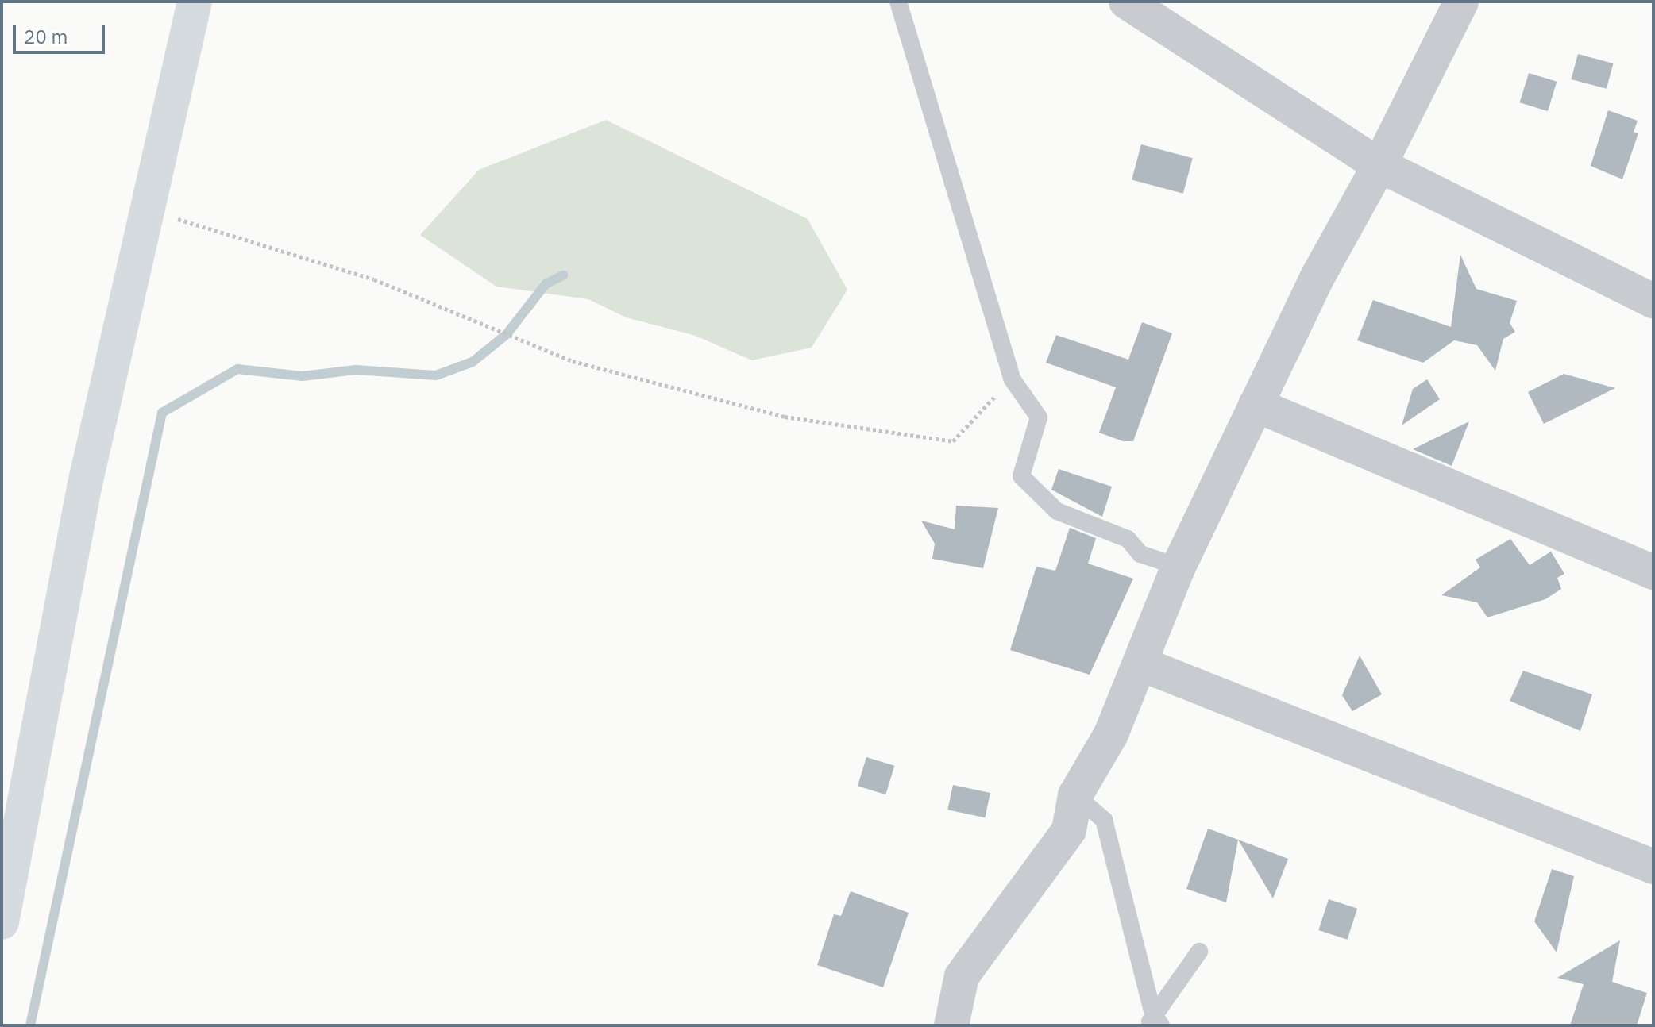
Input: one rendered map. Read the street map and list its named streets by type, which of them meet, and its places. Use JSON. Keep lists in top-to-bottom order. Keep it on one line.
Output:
{"scale_bar":"20 m"}
